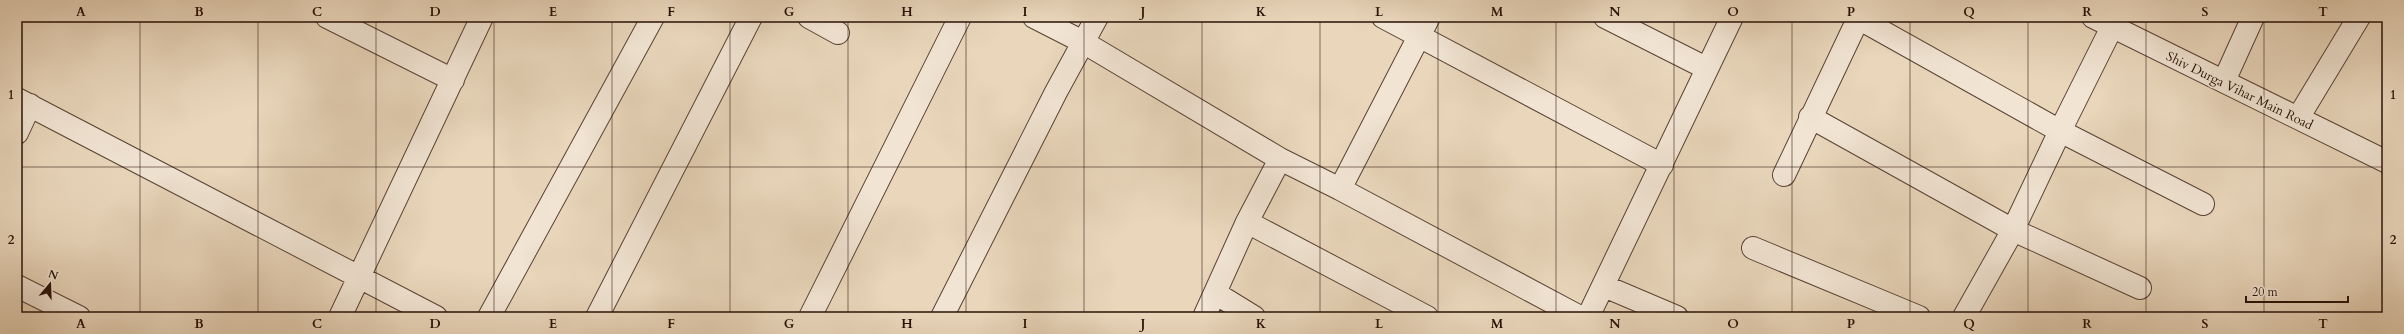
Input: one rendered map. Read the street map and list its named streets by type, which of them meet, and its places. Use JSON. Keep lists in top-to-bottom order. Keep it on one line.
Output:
{"streets":{"street":["Shiv Durga Vihar Main Road"]},"scale_bar":"20 m","north":"top","grid":{"columns":["A","B","C","D","E","F","G","H","I","J","K","L","M","N","O","P","Q","R","S","T"],"rows":["1","2"]}}
